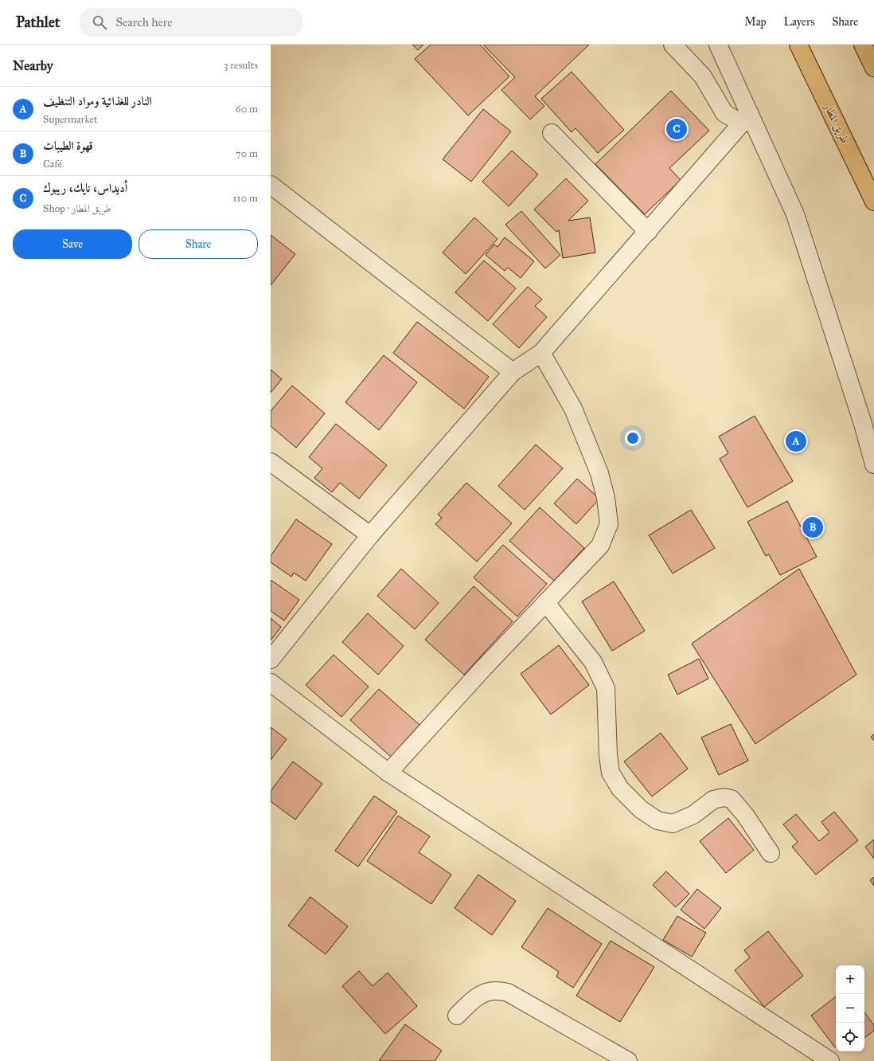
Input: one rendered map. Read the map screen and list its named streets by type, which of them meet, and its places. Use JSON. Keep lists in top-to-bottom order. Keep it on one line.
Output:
{"streets":{"highway":["طريق المطار"]},"page":{"header":"Pathlet","search":"Search here","nav":["Map","Layers","Share"],"heading":["Nearby","3 results"],"list":[{"mark":"A","name":"النادر للغذائية ومواد التنظيف","note":"Supermarket","value":"60 m"},{"mark":"B","name":"قهوة الطيبات","note":"Café","value":"70 m"},{"mark":"C","name":"أديداس، نايك، ريبوك","note":"Shop · طريق المطار","value":"110 m"}],"pins":["C","A","B"],"buttons":["Save","Share"],"map_buttons":["+","−"]}}
